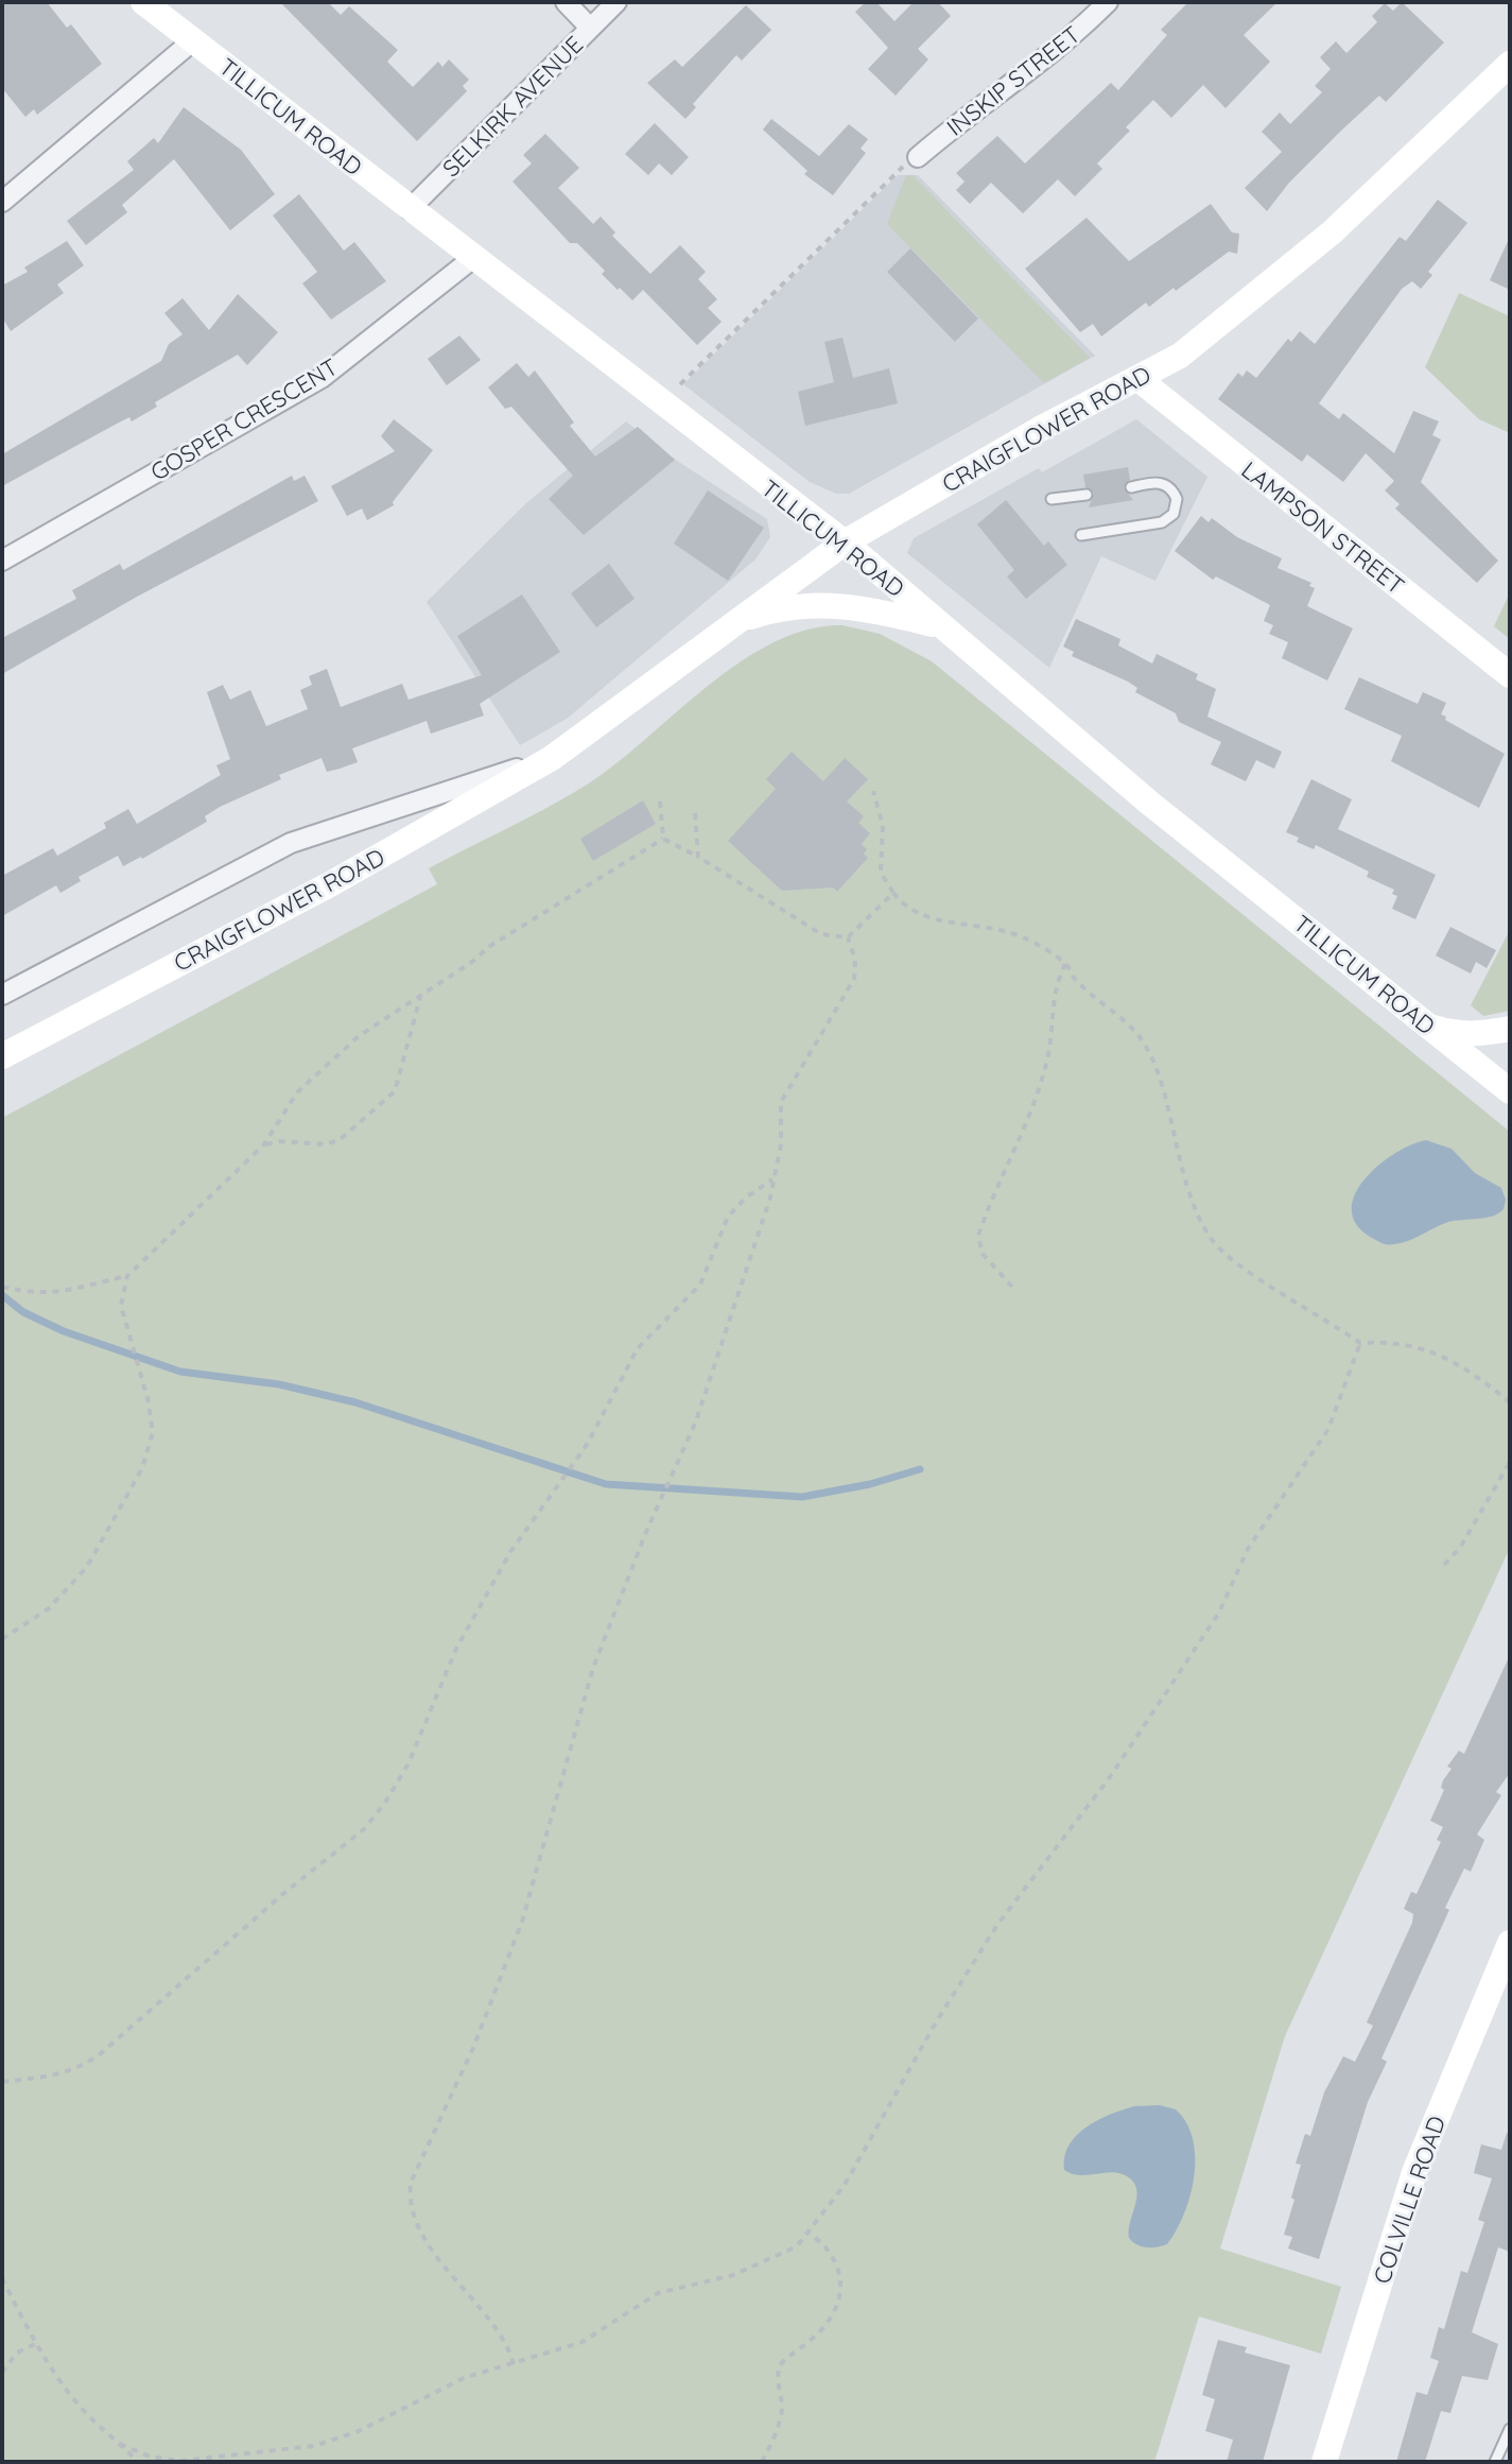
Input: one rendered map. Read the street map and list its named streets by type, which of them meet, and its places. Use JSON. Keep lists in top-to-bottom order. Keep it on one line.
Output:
{"streets":{"main road":["TILLICUM ROAD","CRAIGFLOWER ROAD","LAMPSON STREET","COLVILLE ROAD"],"street":["INSKIP STREET","SELKIRK AVENUE","GOSPER CRESCENT"]},"crossings":[["SELKIRK AVENUE","TILLICUM ROAD"],["TILLICUM ROAD","GOSPER CRESCENT"],["TILLICUM ROAD","CRAIGFLOWER ROAD"],["CRAIGFLOWER ROAD","LAMPSON STREET"]]}
